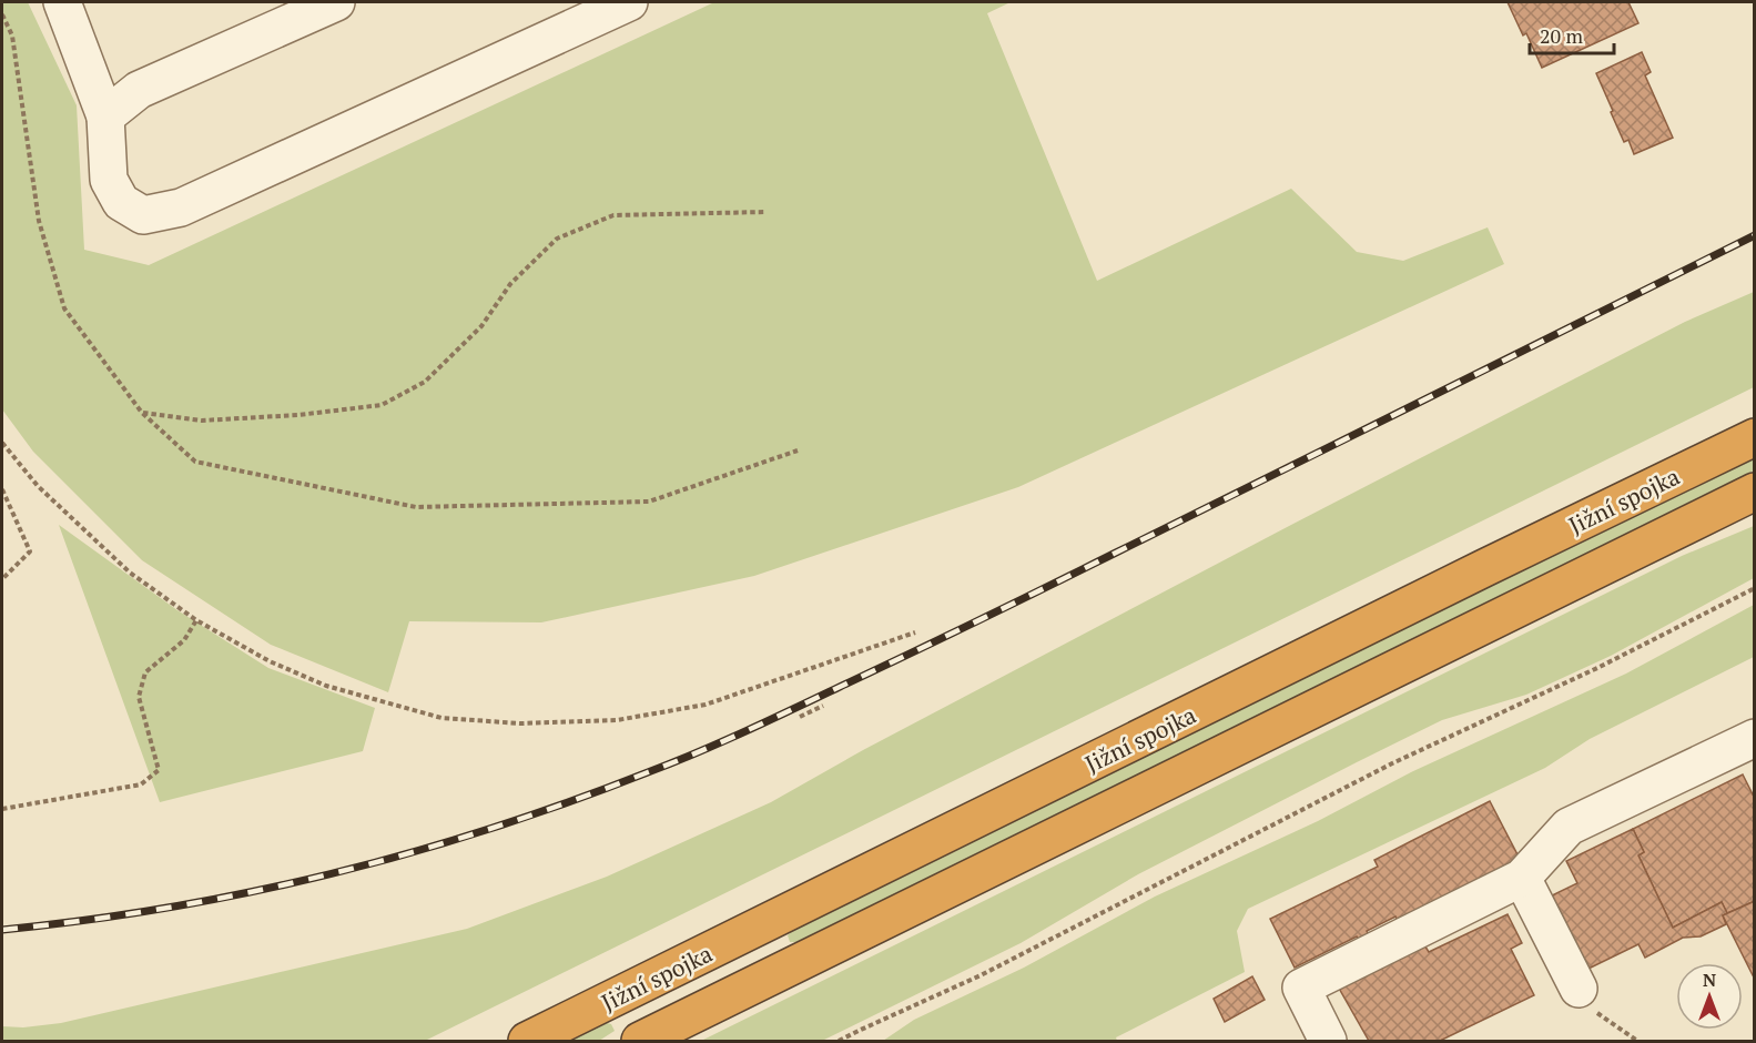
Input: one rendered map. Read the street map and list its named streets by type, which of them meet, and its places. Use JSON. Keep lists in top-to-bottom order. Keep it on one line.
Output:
{"streets":{"highway":["Jižní spojka"]},"scale_bar":"20 m","north":"top"}
